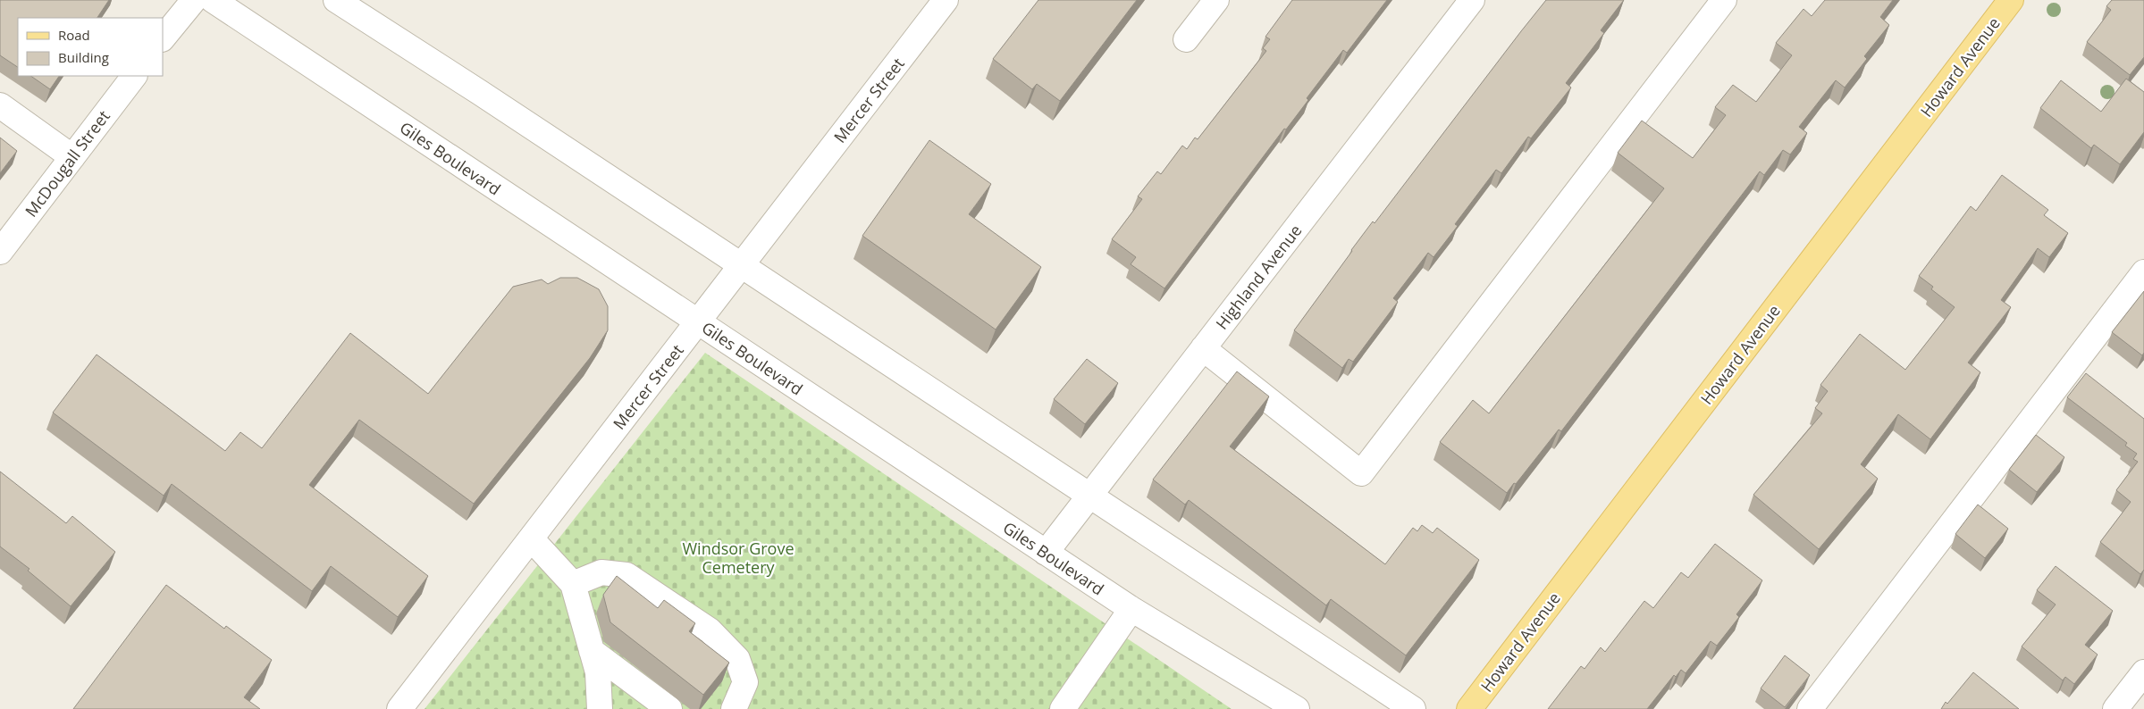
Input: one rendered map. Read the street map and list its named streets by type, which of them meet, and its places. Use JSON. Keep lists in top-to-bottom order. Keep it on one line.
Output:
{"streets":{"main road":["Howard Avenue"],"street":["Mercer Street","Giles Boulevard","McDougall Street","Highland Avenue"]},"crossings":[["Mercer Street","Giles Boulevard"],["Giles Boulevard","Highland Avenue"]],"parks":["Windsor Grove Cemetery"],"legend":["Road","Building"]}
